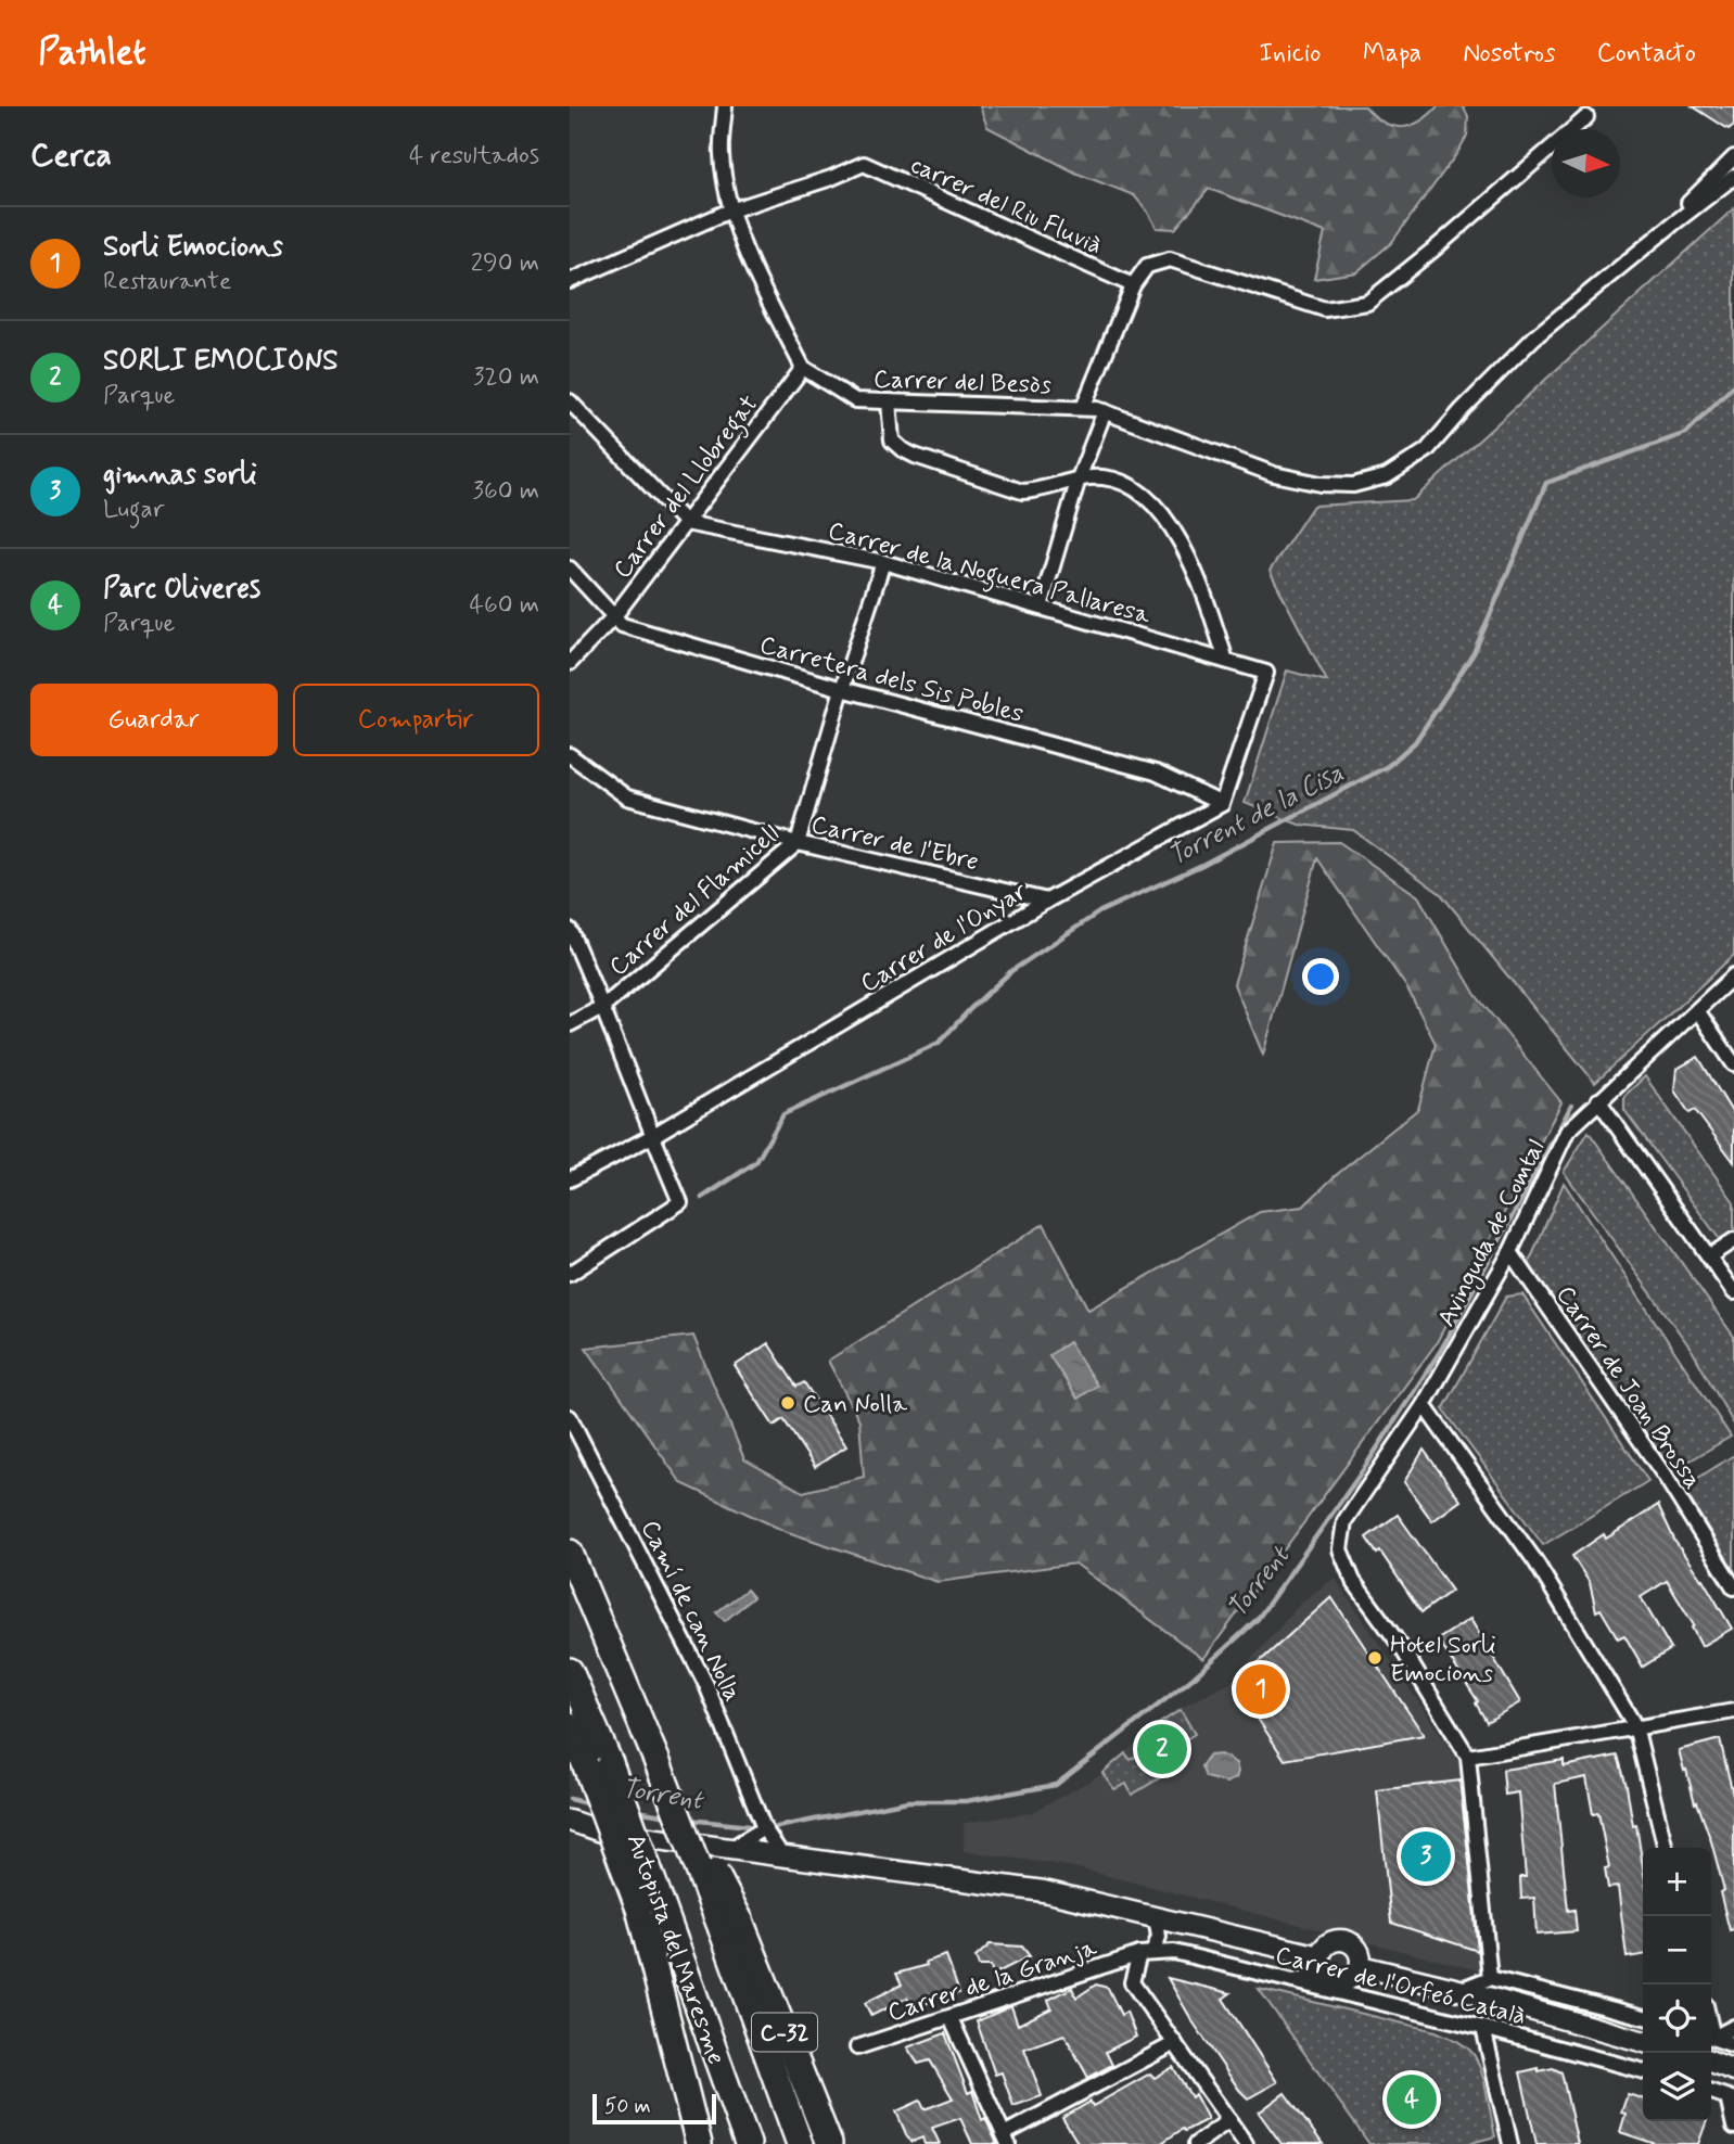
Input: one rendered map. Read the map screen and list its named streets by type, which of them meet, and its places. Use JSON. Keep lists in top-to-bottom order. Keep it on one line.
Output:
{"streets":{"highway":["Autopista del Maresme","C-32"],"street":["carrer del Riu Fluvià","Carrer del Besòs","Carrer del Llobregat","Carrer de la Noguera Pallaresa","Carretera dels Sis Pobles","Carrer de l'Ebre","Carrer del Flamicell","Carrer de l'Onyar","Avinguda de Comtal","Carrer de Joan Brossa","Camí de can Nolla","Carrer de la Granja","Carrer de l'Orfeó Català"]},"crossings":[["Carrer del Besòs","Carrer del Llobregat"],["Carrer del Llobregat","Carrer de la Noguera Pallaresa"],["Carrer del Llobregat","Carretera dels Sis Pobles"],["Carrer de la Noguera Pallaresa","Carretera dels Sis Pobles"],["Carrer de la Noguera Pallaresa","Carrer del Flamicell"],["Carrer de la Noguera Pallaresa","Carrer de l'Onyar"],["Carretera dels Sis Pobles","Carrer del Flamicell"],["Carretera dels Sis Pobles","Carrer de l'Onyar"],["Carrer de l'Ebre","Carrer del Flamicell"],["Carrer de l'Ebre","Carrer de l'Onyar"],["Avinguda de Comtal","Carrer de Joan Brossa"],["Autopista del Maresme","C-32"],["Carrer de la Granja","Carrer de l'Orfeó Català"]],"water":["Torrent de la Cisa","Torrent"],"places":["Can Nolla","Hotel Sorli Emocions"],"scale_bar":"50 m","north":"right","page":{"header":"Pathlet","nav":["Inicio","Mapa","Nosotros","Contacto"],"heading":["Cerca","4 resultados"],"list":[{"mark":"1","name":"Sorli Emocions","note":"Restaurante","value":"290 m"},{"mark":"2","name":"SORLI EMOCIONS","note":"Parque","value":"320 m"},{"mark":"3","name":"gimnas sorli","note":"Lugar","value":"360 m"},{"mark":"4","name":"Parc Oliveres","note":"Parque","value":"460 m"}],"buttons":["Guardar","Compartir"],"pins":["1","2","3","4"],"map_buttons":["+","−"],"scale":"50 m"}}
